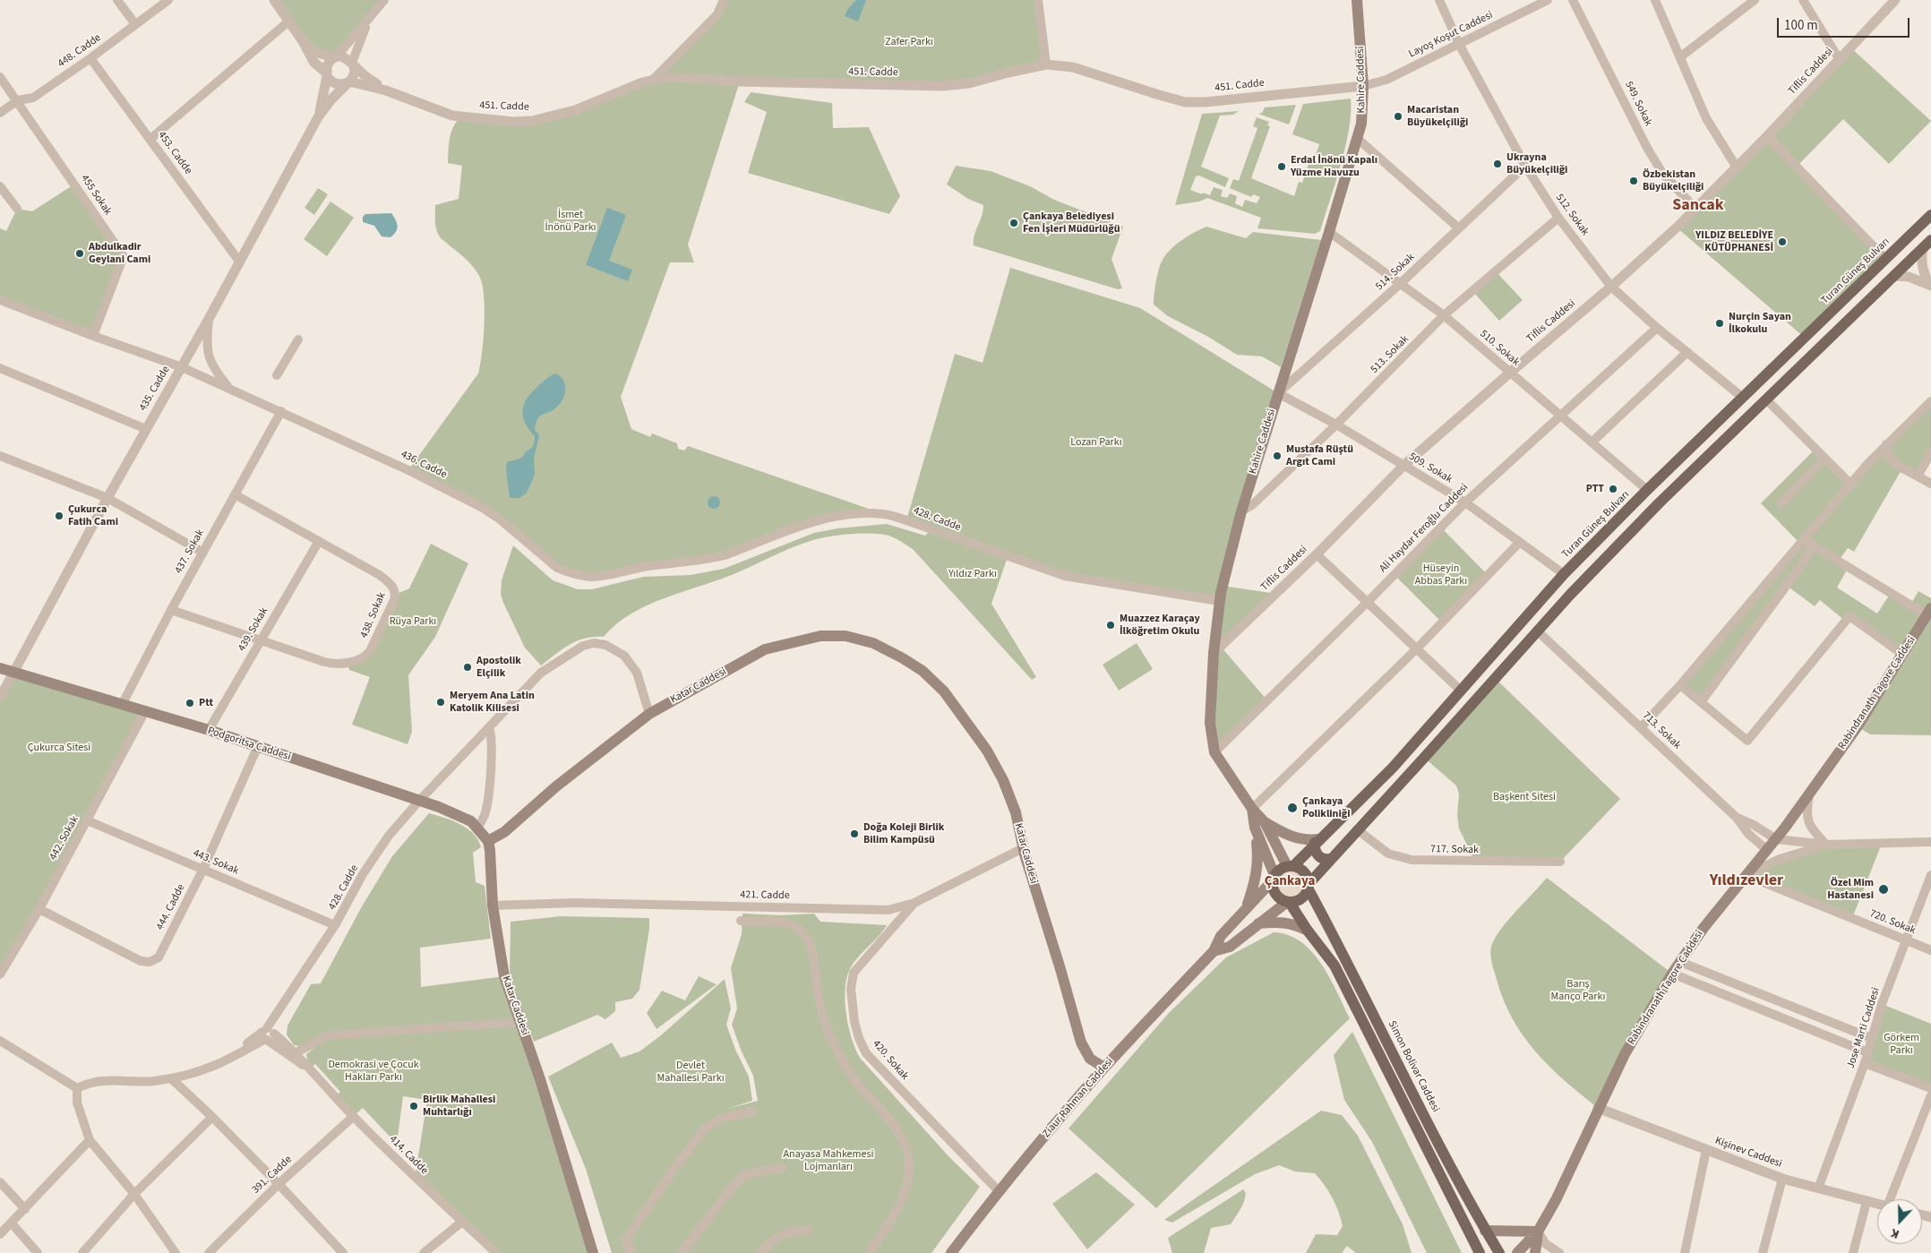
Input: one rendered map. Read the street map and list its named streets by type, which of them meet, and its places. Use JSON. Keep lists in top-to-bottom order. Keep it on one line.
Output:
{"streets":{"main road":["Kahire Caddesi","Turan Güneş Bulvarı","Katar Caddesi","Rabindranath Tagore Caddesi","Podgoritsa Caddesi","Simon Bolivar Caddesi","Ziaur Rahman Caddesi"],"street":["Layoş Koşut Caddesi","448. Cadde","Tiflis Caddesi","451. Cadde","549. Sokak","453. Cadde","455 Sokak","512. Sokak","514. Sokak","510. Sokak","513. Sokak","435. Cadde","436. Cadde","509. Sokak","428. Cadde","Ali Haydar Feroğlu Caddesi","437. Sokak","438. Sokak","439. Sokak","713. Sokak","442. Sokak","717. Sokak","443. Sokak","421. Cadde","444. Cadde","720. Sokak","Jose Marti Caddesi","420. Sokak","Kişinev Caddesi","414. Cadde","391. Cadde"]},"crossings":[["Layoş Koşut Caddesi","451. Cadde"],["Layoş Koşut Caddesi","Kahire Caddesi"],["Layoş Koşut Caddesi","512. Sokak"],["448. Cadde","453. Cadde"],["448. Cadde","455 Sokak"],["Tiflis Caddesi","Kahire Caddesi"],["Tiflis Caddesi","549. Sokak"],["Tiflis Caddesi","512. Sokak"],["Tiflis Caddesi","510. Sokak"],["Tiflis Caddesi","509. Sokak"],["451. Cadde","Kahire Caddesi"],["Kahire Caddesi","514. Sokak"],["Kahire Caddesi","510. Sokak"],["Kahire Caddesi","513. Sokak"],["Kahire Caddesi","509. Sokak"],["Kahire Caddesi","428. Cadde"],["Kahire Caddesi","Ali Haydar Feroğlu Caddesi"],["453. Cadde","435. Cadde"],["455 Sokak","436. Cadde"],["512. Sokak","Turan Güneş Bulvarı"],["512. Sokak","514. Sokak"],["512. Sokak","513. Sokak"],["512. Sokak","Ali Haydar Feroğlu Caddesi"],["Turan Güneş Bulvarı","510. Sokak"],["Turan Güneş Bulvarı","509. Sokak"],["Turan Güneş Bulvarı","Simon Bolivar Caddesi"],["Turan Güneş Bulvarı","Ziaur Rahman Caddesi"],["514. Sokak","510. Sokak"],["514. Sokak","509. Sokak"],["510. Sokak","513. Sokak"],["510. Sokak","Ali Haydar Feroğlu Caddesi"],["513. Sokak","509. Sokak"],["435. Cadde","436. Cadde"],["435. Cadde","Podgoritsa Caddesi"],["436. Cadde","428. Cadde"],["436. Cadde","437. Sokak"],["509. Sokak","Ali Haydar Feroğlu Caddesi"],["428. Cadde","Katar Caddesi"],["428. Cadde","Podgoritsa Caddesi"],["428. Cadde","443. Sokak"],["437. Sokak","438. Sokak"],["437. Sokak","Podgoritsa Caddesi"],["438. Sokak","439. Sokak"],["439. Sokak","Podgoritsa Caddesi"],["Katar Caddesi","Podgoritsa Caddesi"],["Katar Caddesi","421. Cadde"],["Katar Caddesi","Ziaur Rahman Caddesi"],["Rabindranath Tagore Caddesi","713. Sokak"],["Rabindranath Tagore Caddesi","720. Sokak"],["Rabindranath Tagore Caddesi","Kişinev Caddesi"],["Podgoritsa Caddesi","442. Sokak"],["Podgoritsa Caddesi","444. Cadde"],["442. Sokak","443. Sokak"],["442. Sokak","444. Cadde"],["443. Sokak","444. Cadde"],["421. Cadde","420. Sokak"],["720. Sokak","Jose Marti Caddesi"],["Jose Marti Caddesi","Kişinev Caddesi"],["420. Sokak","Ziaur Rahman Caddesi"],["Simon Bolivar Caddesi","Ziaur Rahman Caddesi"],["414. Cadde","391. Cadde"]],"districts":["Sancak","Yıldızevler","Çankaya"],"parks":["Zafer Parkı","İsmet İnönü Parkı","Lozan Parkı","Hüseyin Abbas Parkı","Yıldız Parkı","Rüya Parkı","Çukurca Sitesi","Başkent Sitesi","Barış Manço Parkı","Görkem Parkı","Demokrasi ve Çocuk Hakları Parkı","Devlet Mahallesi Parkı","Anayasa Mahkemesi Lojmanları"],"places":["Macaristan Büyükelçiliği","Ukrayna Büyükelçiliği","Erdal İnönü Kapalı Yüzme Havuzu","Özbekistan Büyükelçiliği","Çankaya Belediyesi Fen İşleri Müdürlüğü","YILDIZ BELEDİYE KÜTÜPHANESİ","Abdulkadir Geylani Cami","Nurçin Sayan İlkokulu","Mustafa Rüştü Argıt Cami","PTT","Çukurca Fatih Cami","Muazzez Karaçay İlköğretim Okulu","Apostolik Elçilik","Meryem Ana Latin Katolik Kilisesi","Ptt","Çankaya Polikliniği","Doğa Koleji Birlik Bilim Kampüsü","Özel Mim Hastanesi","Birlik Mahallesi Muhtarlığı"],"scale_bar":"100 m","north":"bottom"}
